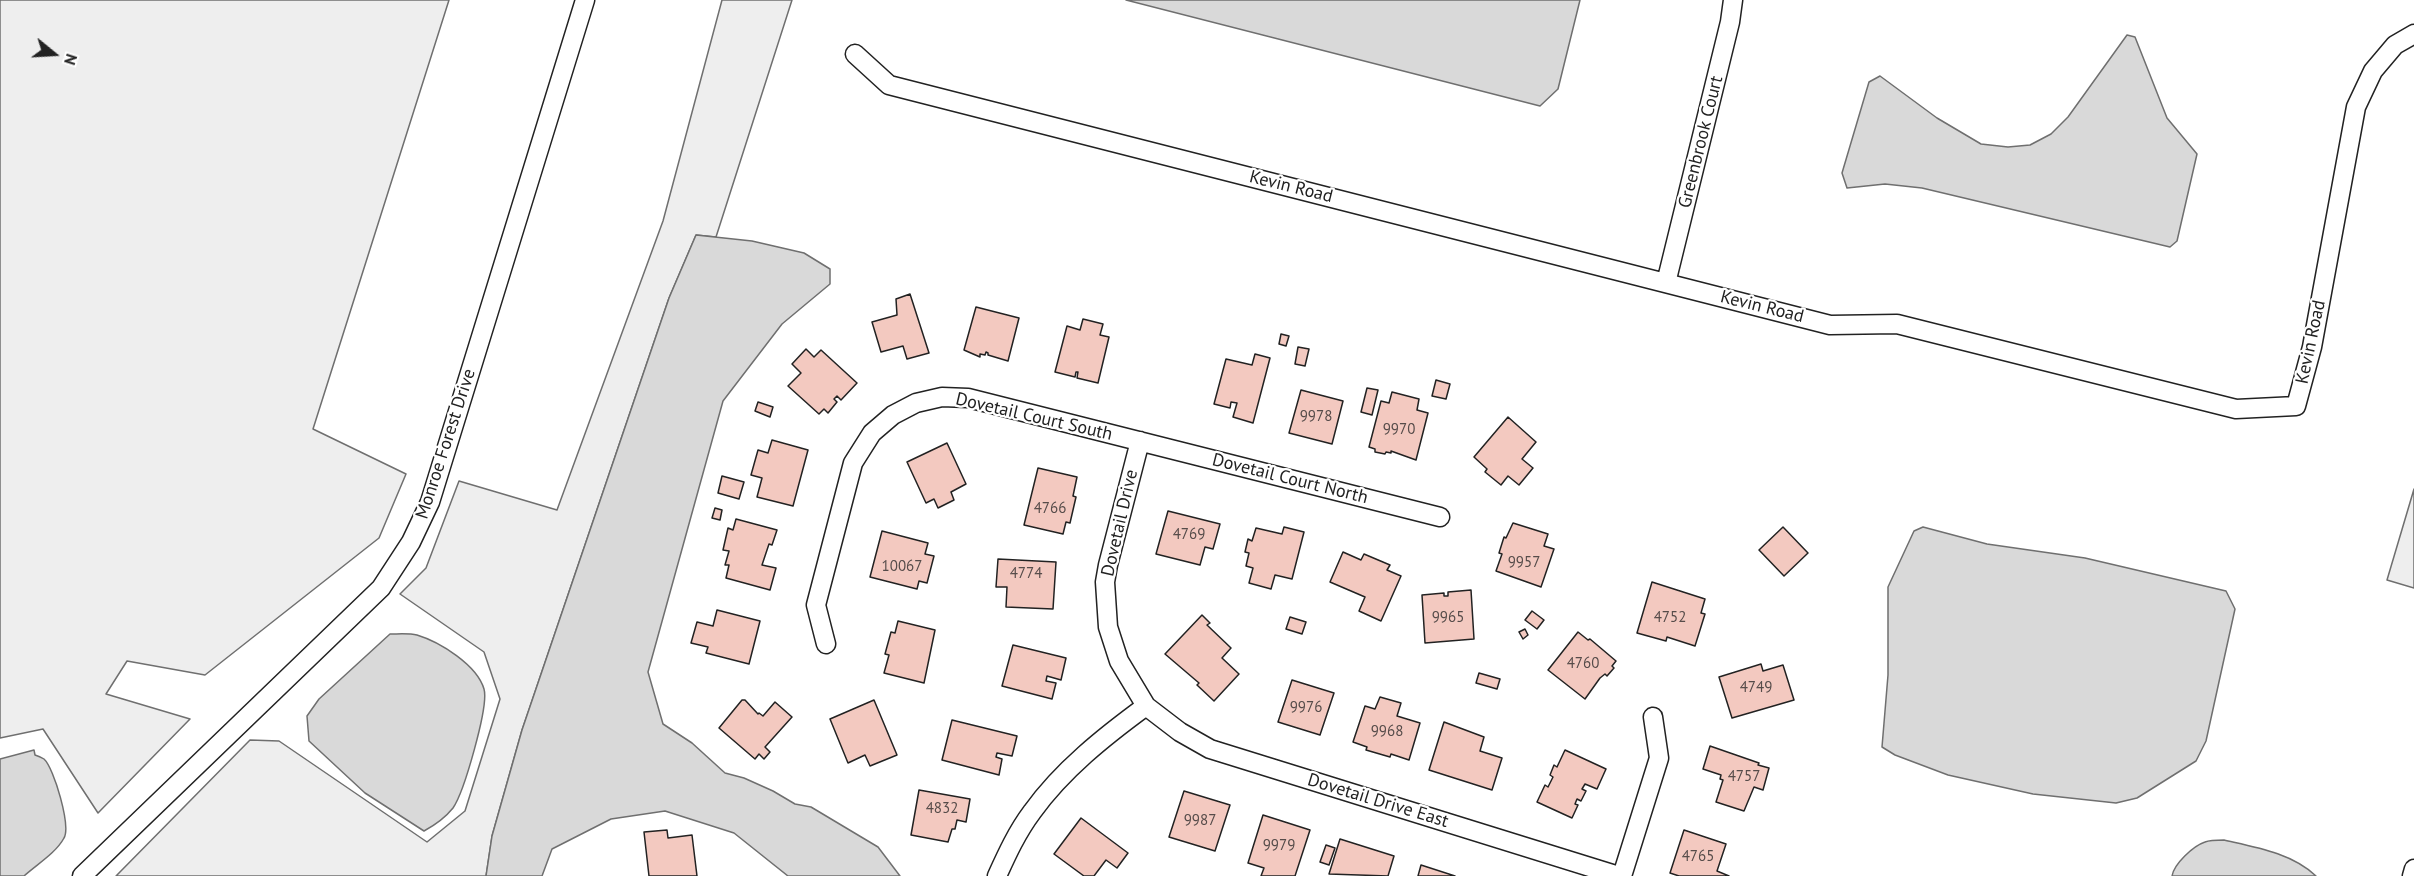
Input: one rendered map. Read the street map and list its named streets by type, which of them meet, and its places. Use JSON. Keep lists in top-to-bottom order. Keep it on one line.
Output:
{"streets":{"street":["Greenbrook Court","Kevin Road","Dovetail Court South","Monroe Forest Drive","Dovetail Court North","Dovetail Drive","Dovetail Drive East"]},"crossings":[["Greenbrook Court","Kevin Road"],["Dovetail Court South","Dovetail Court North"],["Dovetail Court South","Dovetail Drive"],["Dovetail Court North","Dovetail Drive"],["Dovetail Drive","Dovetail Drive East"]],"house_numbers":["9978","9970","4766","4769","9957","10067","4774","9965","4752","4760","4749","9976","9968","4757","4832","9987","9979","4765"],"north":"right"}
